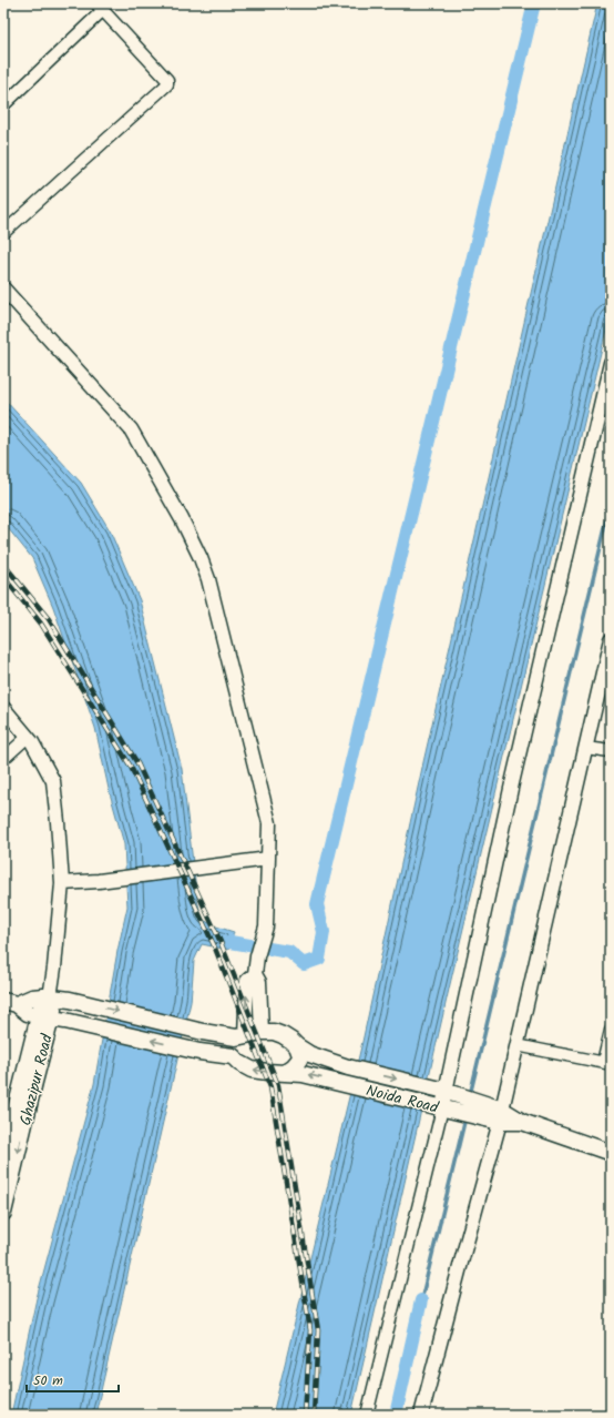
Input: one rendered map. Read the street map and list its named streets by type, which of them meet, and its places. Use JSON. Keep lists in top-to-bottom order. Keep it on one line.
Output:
{"streets":{"main road":["Ghazipur Road","Noida Road"]},"scale_bar":"50 m"}
